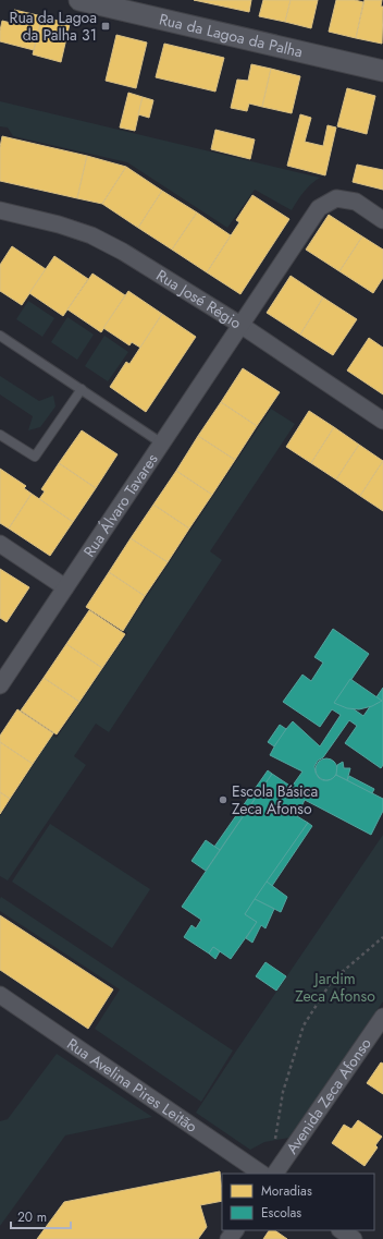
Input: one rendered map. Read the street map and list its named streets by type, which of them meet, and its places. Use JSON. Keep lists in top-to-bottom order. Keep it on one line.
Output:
{"streets":{"street":["Rua da Lagoa da Palha","Rua José Régio","Rua Álvaro Tavares","Rua Avelina Pires Leitão","Avenida Zeca Afonso"]},"crossings":[["Rua José Régio","Rua Álvaro Tavares"]],"parks":["Jardim Zeca Afonso"],"places":{"transit":["Rua da Lagoa da Palha 31"],"other":["Escola Básica Zeca Afonso"]},"legend":["Moradias","Escolas"],"scale_bar":"20 m"}
